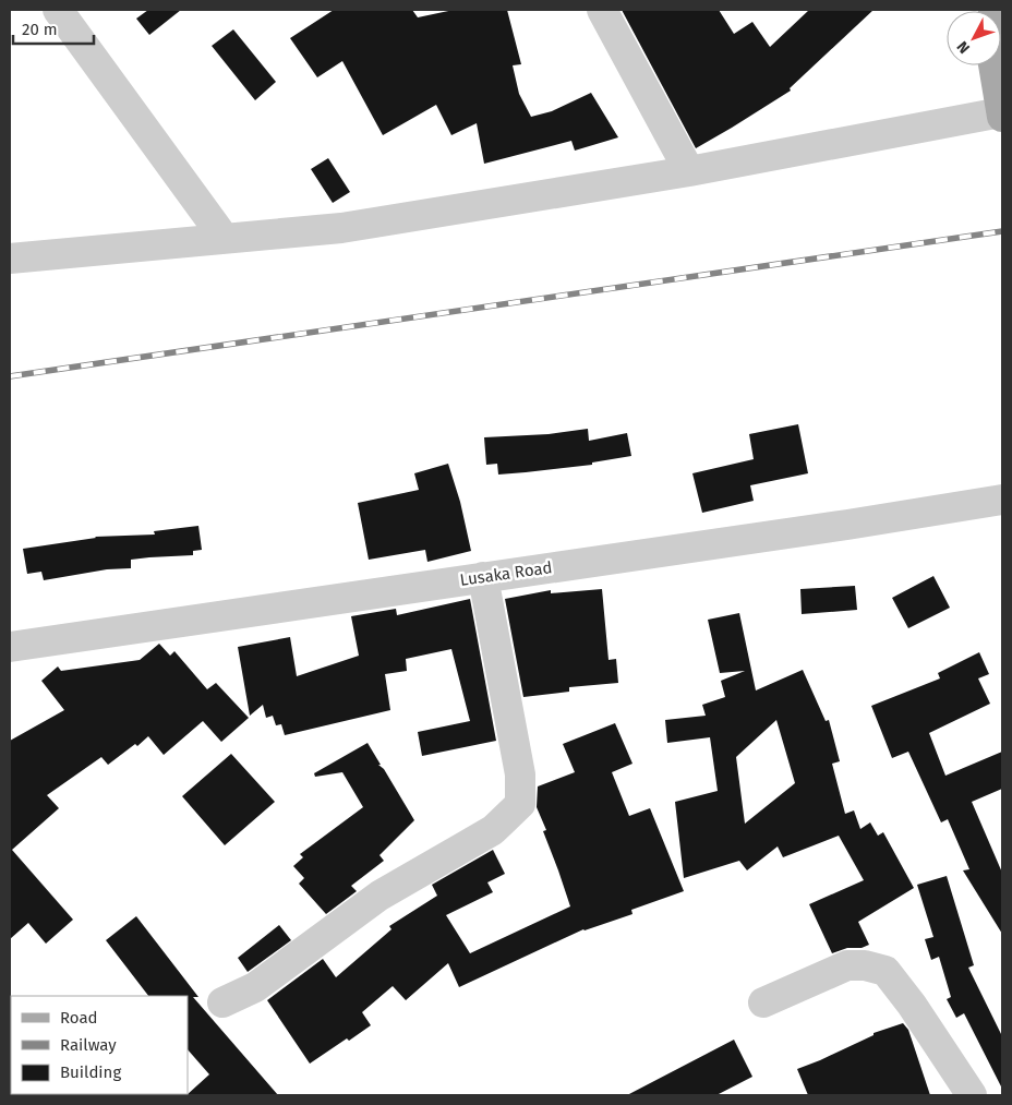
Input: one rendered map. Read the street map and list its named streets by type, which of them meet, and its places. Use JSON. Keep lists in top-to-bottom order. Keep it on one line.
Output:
{"streets":{"street":["Lusaka Road"]},"legend":["Road","Railway","Building"],"scale_bar":"20 m","north":"bottom left"}
